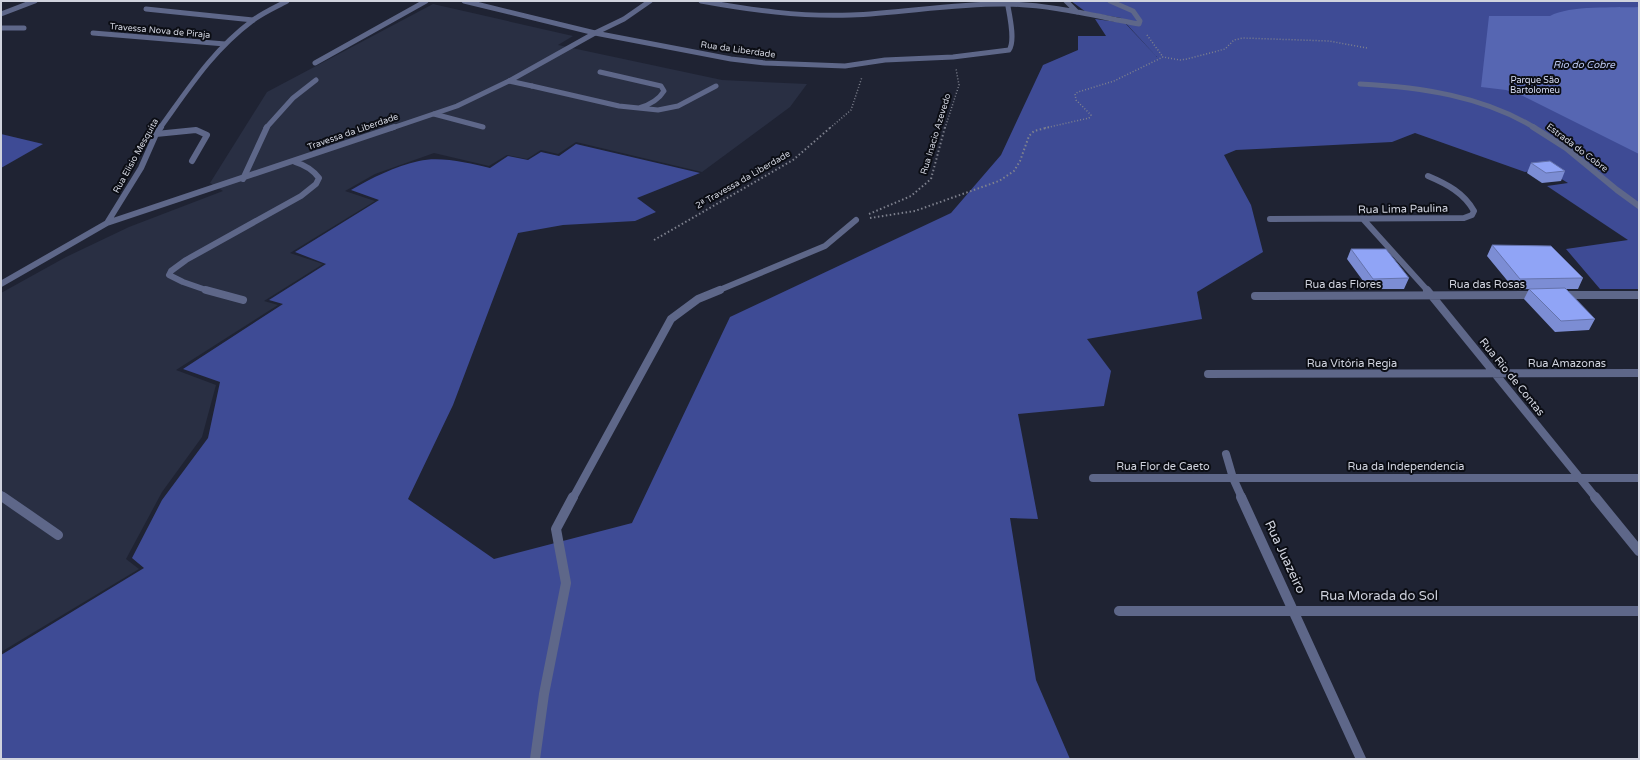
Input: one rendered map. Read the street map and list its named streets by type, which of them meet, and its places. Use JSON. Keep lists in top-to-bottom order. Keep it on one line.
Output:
{"streets":{"street":["Travessa Nova de Piraja","Rua da Liberdade","Travessa da Liberdade","Estrada do Cobre","Rua Elisio Mesquita","Rua Lima Paulina","Rua das Flores","Rua das Rosas","Rua Vitória Regia","Rua Amazonas","Rua Rio de Contas","Rua Flor de Caeto","Rua da Independencia","Rua Juazeiro","Rua Morada do Sol"],"path":["Rua Inacio Azevedo","2ª Travessa da Liberdade"]},"crossings":[["Travessa Nova de Piraja","Rua Elisio Mesquita"],["Rua da Liberdade","Travessa da Liberdade"],["Rua da Liberdade","Rua Inacio Azevedo"],["Rua da Liberdade","2ª Travessa da Liberdade"],["Travessa da Liberdade","Rua Elisio Mesquita"],["Rua Lima Paulina","Rua Rio de Contas"],["Rua das Flores","Rua das Rosas"],["Rua das Flores","Rua Rio de Contas"],["Rua das Rosas","Rua Rio de Contas"],["Rua Vitória Regia","Rua Amazonas"],["Rua Vitória Regia","Rua Rio de Contas"],["Rua Amazonas","Rua Rio de Contas"],["Rua Rio de Contas","Rua da Independencia"],["Rua Flor de Caeto","Rua da Independencia"],["Rua Flor de Caeto","Rua Juazeiro"],["Rua da Independencia","Rua Juazeiro"],["Rua Juazeiro","Rua Morada do Sol"]],"water":["Rio do Cobre"],"parks":["Parque São Bartolomeu"]}
